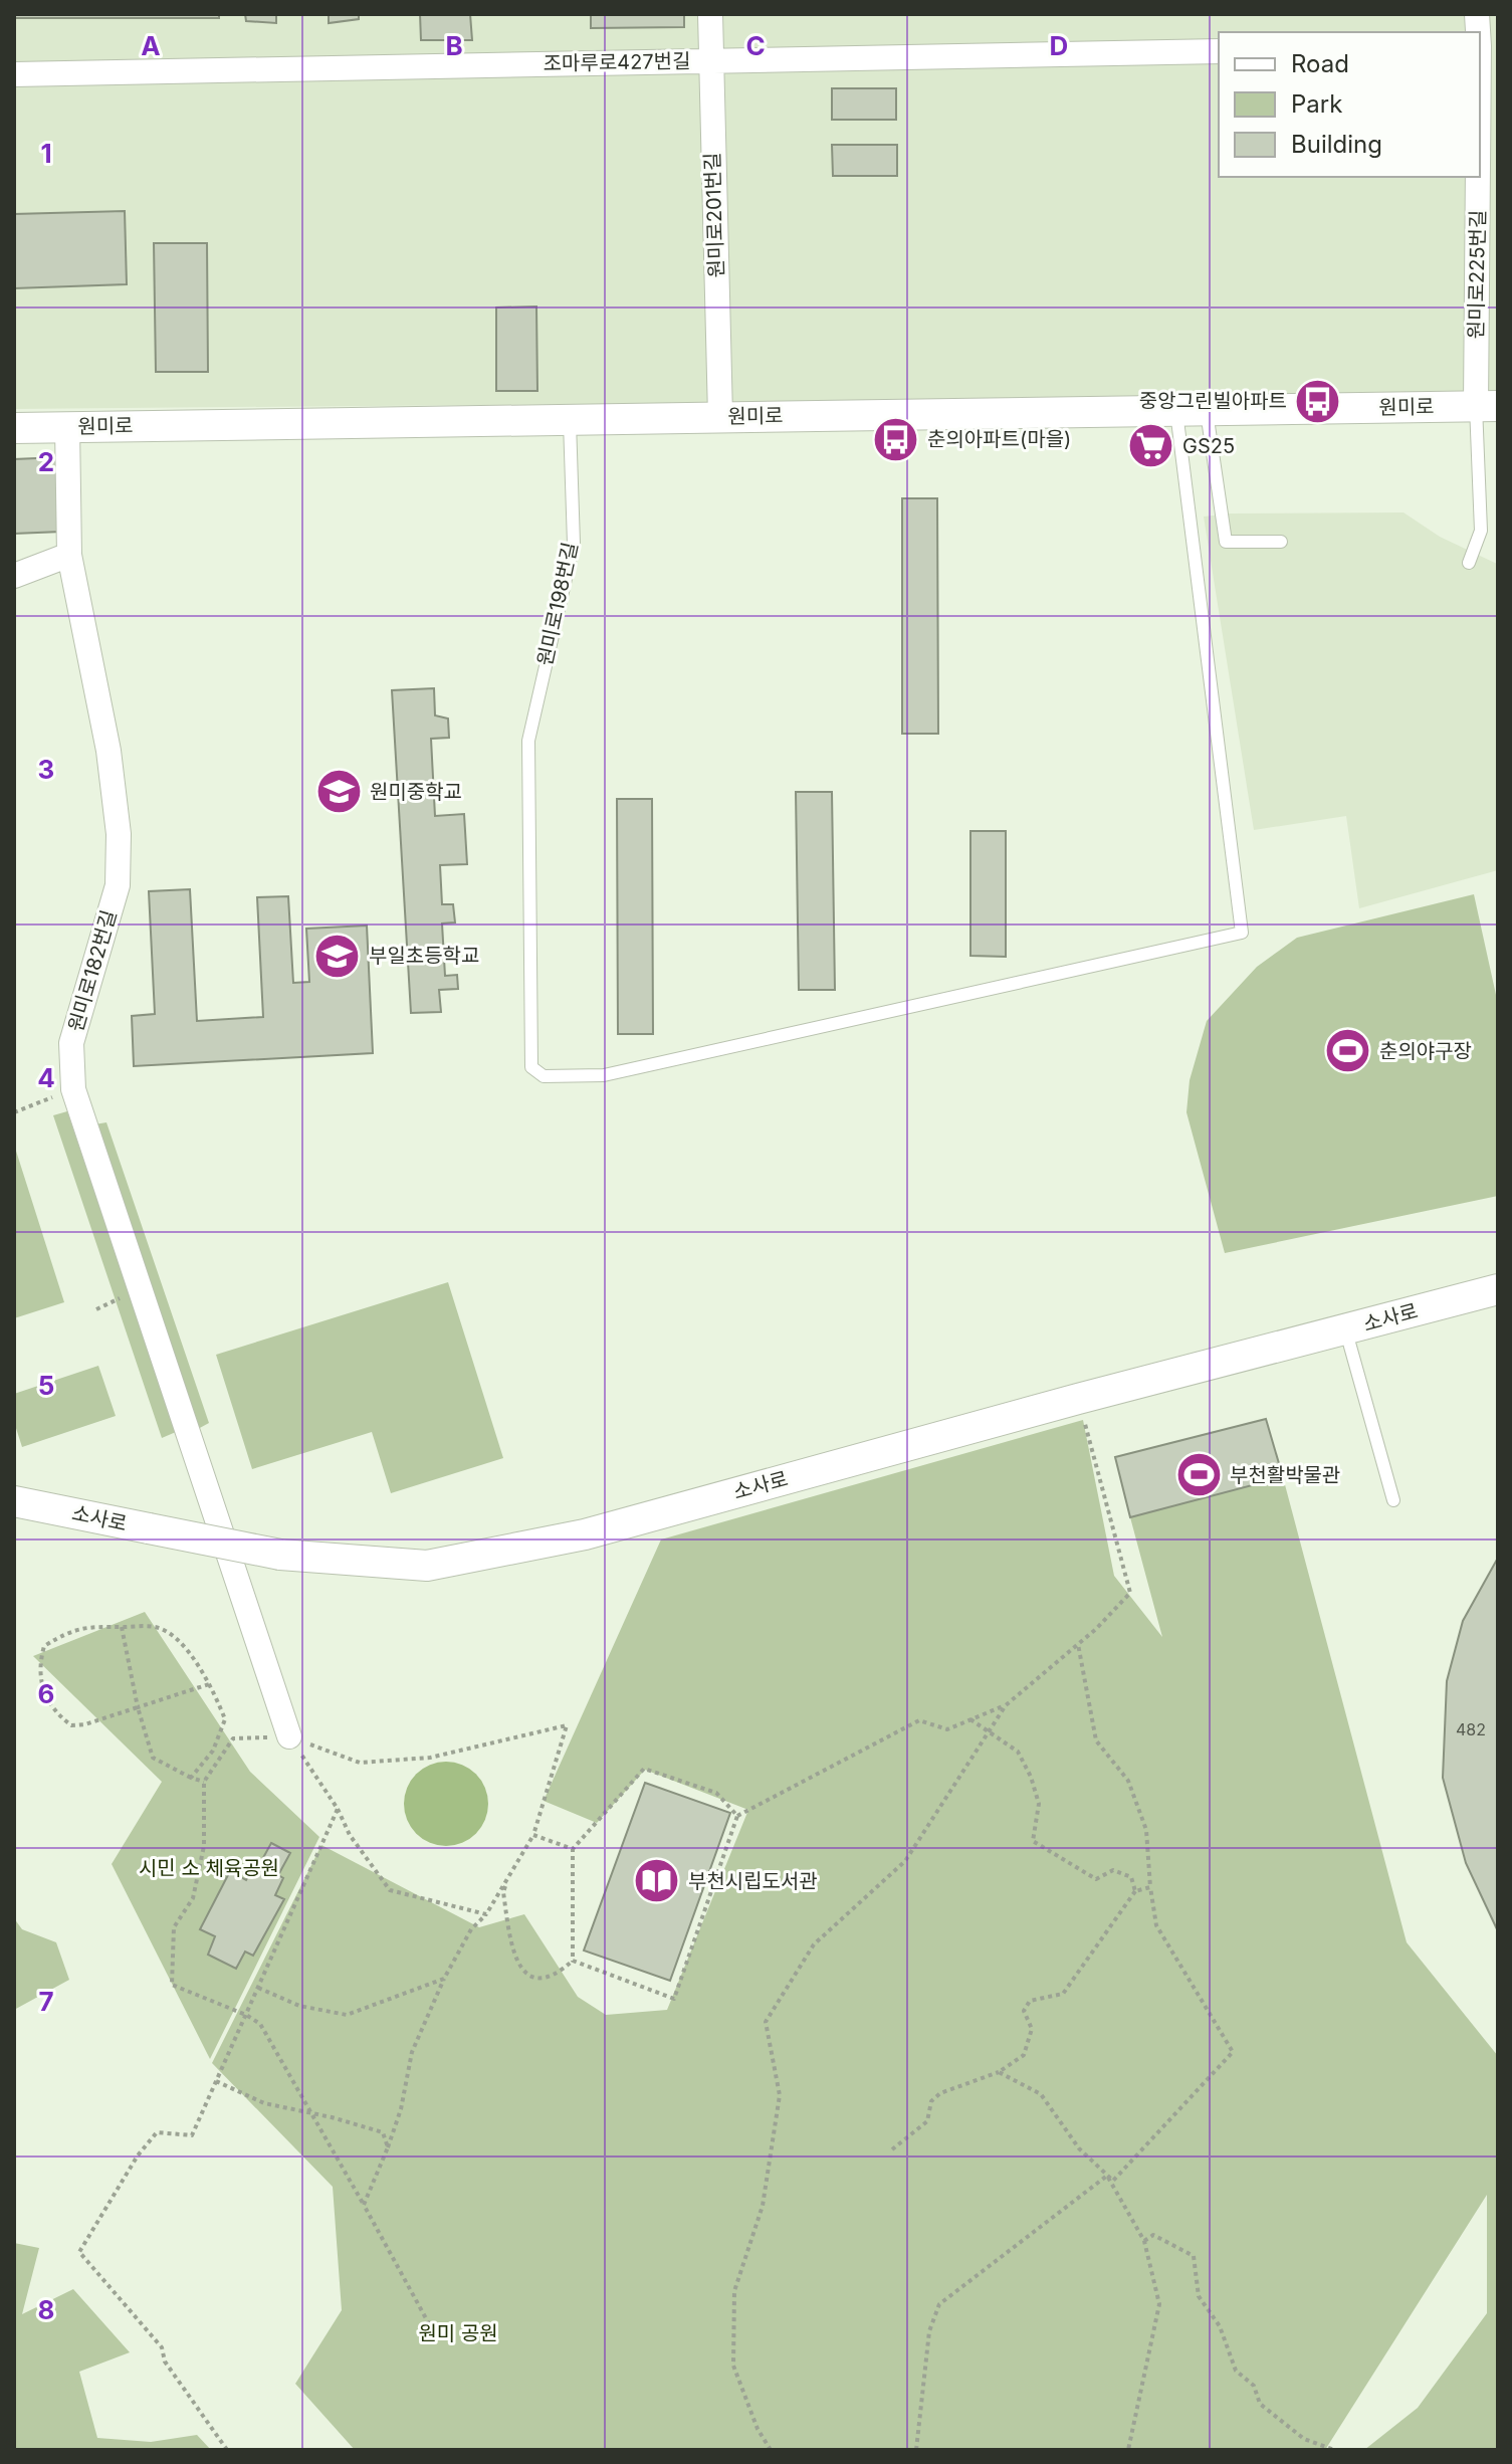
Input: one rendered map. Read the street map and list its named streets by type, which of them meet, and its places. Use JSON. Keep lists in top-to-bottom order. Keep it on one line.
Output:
{"streets":{"street":["조마루로427번길","원미로201번길","원미로225번길","원미로","원미로182번길","소사로"],"lane":["원미로198번길"]},"crossings":[["조마루로427번길","원미로201번길"],["원미로201번길","원미로"],["원미로225번길","원미로"],["원미로","원미로198번길"],["원미로","원미로182번길"]],"parks":["시민 소 체육공원","원미 공원"],"places":{"bus stop":["중앙그린빌아파트","춘의아파트(마을)"],"supermarket":["GS25"],"school or university":["원미중학교","부일초등학교"],"sports":["춘의야구장","부천활박물관"],"library":["부천시립도서관"]},"house_numbers":["482"],"legend":["Road","Park","Building"],"grid":{"columns":["A","B","C","D"],"rows":["1","2","3","4","5","6","7","8"]}}
